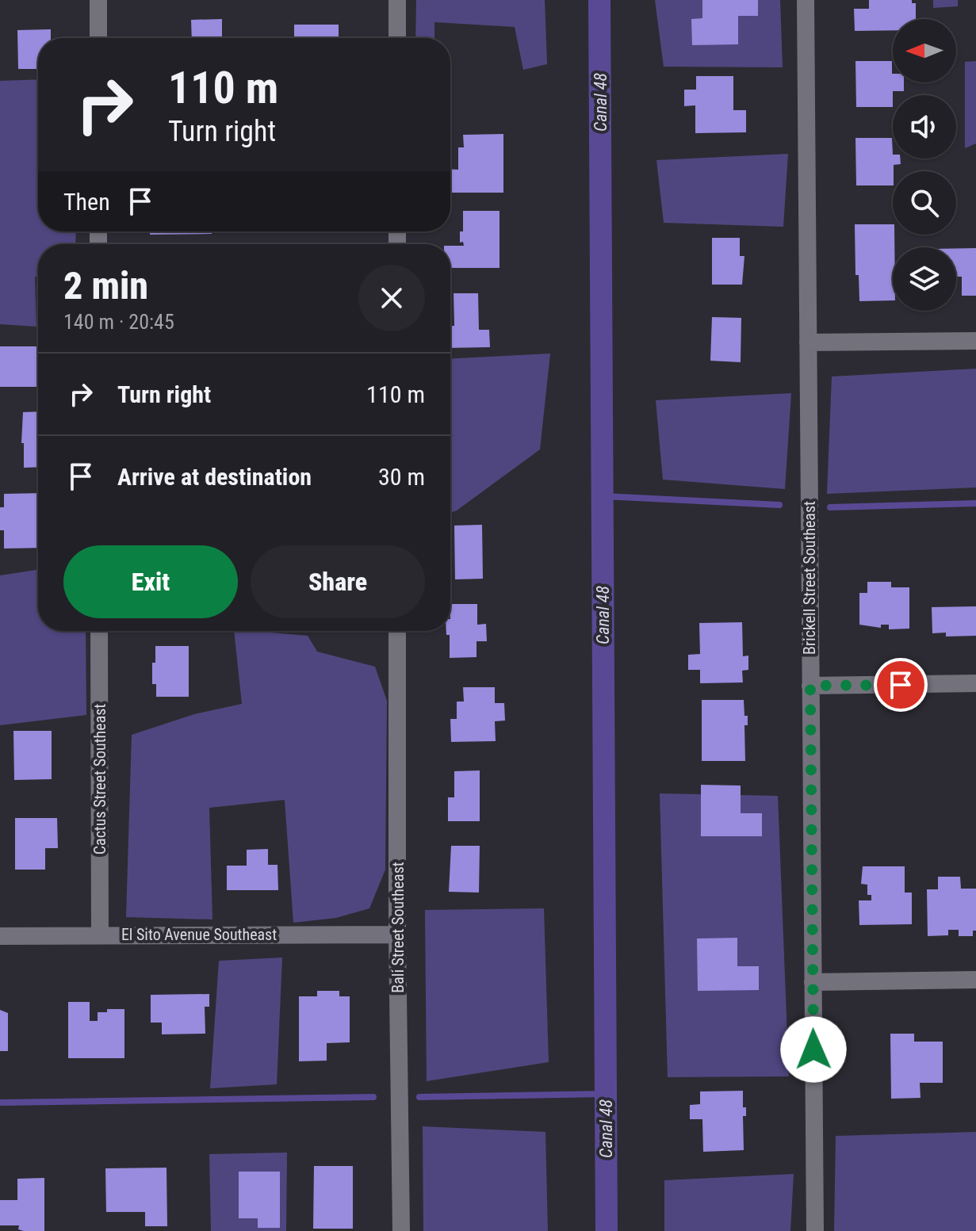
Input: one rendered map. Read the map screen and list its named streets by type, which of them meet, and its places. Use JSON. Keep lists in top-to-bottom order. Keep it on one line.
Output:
{"streets":{"street":["Brickell Street Southeast","Cactus Street Southeast","Bali Street Southeast","El Sito Avenue Southeast"]},"crossings":[["Cactus Street Southeast","El Sito Avenue Southeast"],["Bali Street Southeast","El Sito Avenue Southeast"]],"water":["Canal 48"],"north":"left","page":{"turn":["110 m","Turn right"],"then":"Then","heading":["2 min","140 m · 20:45"],"list":[{"name":"Turn right","value":"110 m"},{"name":"Arrive at destination","value":"30 m"}],"buttons":["Exit","Share"]}}
